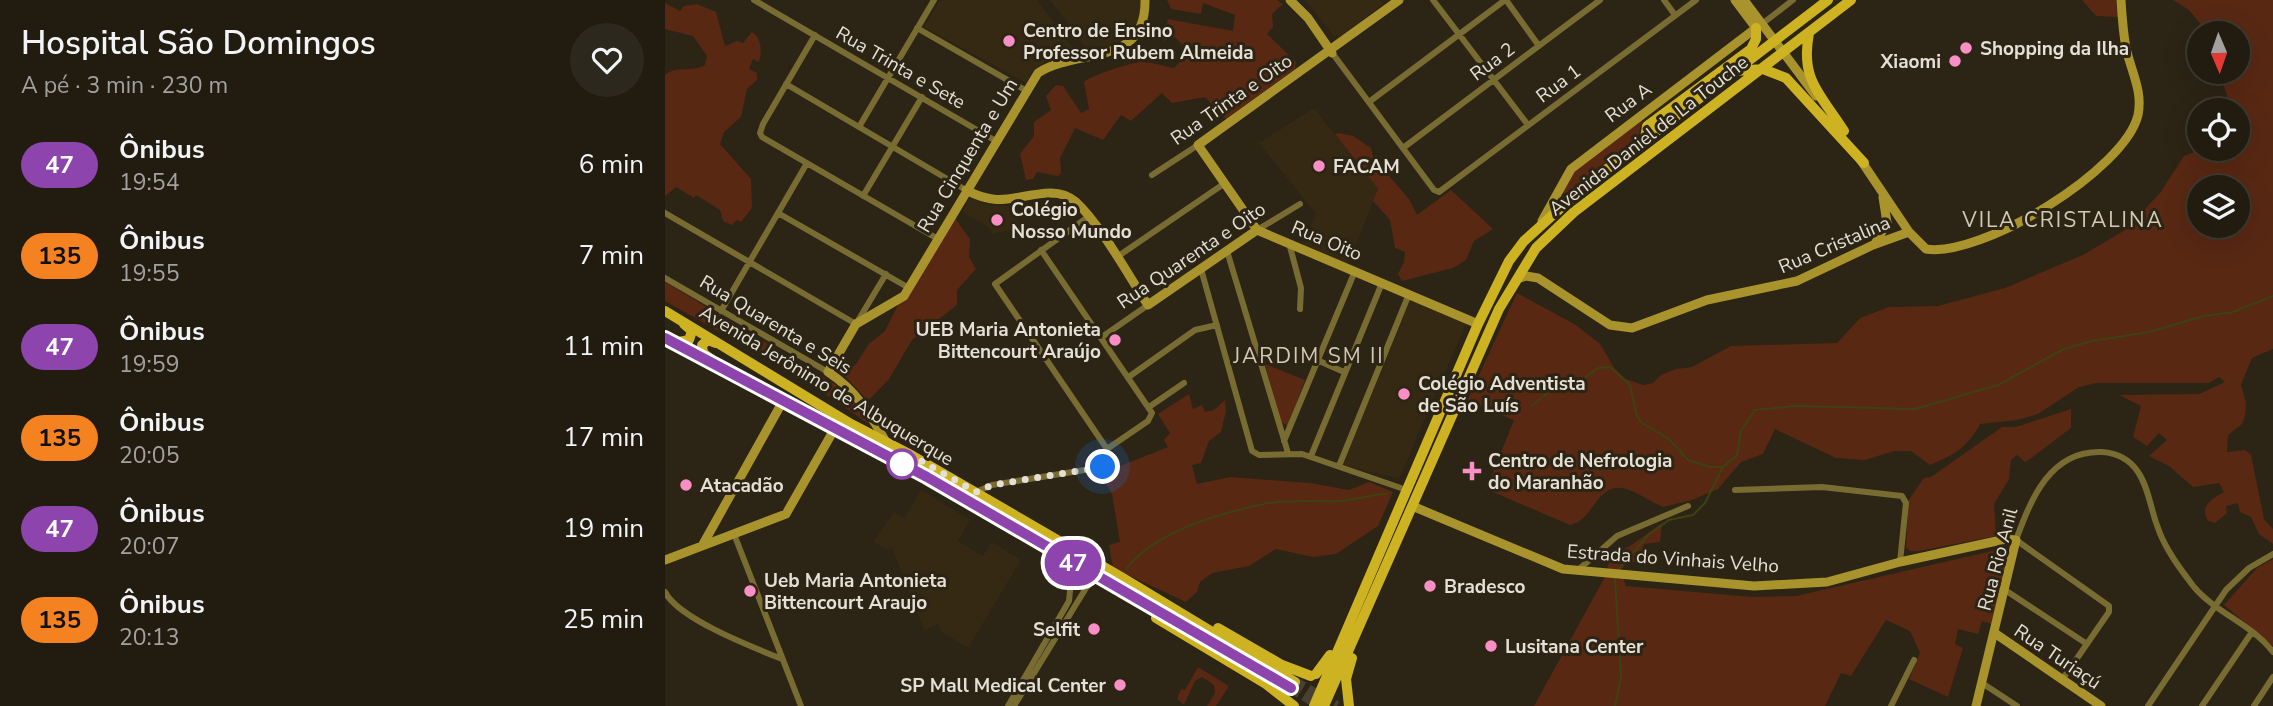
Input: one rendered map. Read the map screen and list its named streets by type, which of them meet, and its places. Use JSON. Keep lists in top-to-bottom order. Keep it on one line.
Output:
{"streets":{"main road":["Avenida Daniel de La Touche","Avenida Jerônimo de Albuquerque"],"street":["Rua 2","Rua Trinta e Sete","Rua 1","Rua Trinta e Oito","Rua A","Rua Cinquenta e Um","Rua Oito","Rua Cristalina","Rua Quarenta e Oito","Rua Quarenta e Seis","Estrada do Vinhais Velho","Rua Rio Anil","Rua Turiaçú"]},"crossings":[["Rua 2","Rua 1"],["Rua Trinta e Sete","Rua Cinquenta e Um"],["Rua A","Avenida Daniel de La Touche"],["Avenida Daniel de La Touche","Rua Oito"],["Avenida Daniel de La Touche","Rua Cristalina"],["Rua Oito","Rua Quarenta e Oito"],["Rua Quarenta e Seis","Avenida Jerônimo de Albuquerque"],["Estrada do Vinhais Velho","Rua Rio Anil"],["Rua Rio Anil","Rua Turiaçú"]],"districts":["VILA CRISTALINA","JARDIM SM II"],"places":{"other":["Centro de Ensino Professor Rubem Almeida","Shopping da Ilha","Xiaomi","FACAM","Colégio Nosso Mundo","UEB Maria Antonieta Bittencourt Araújo","Colégio Adventista de São Luís","Atacadão","Bradesco","Ueb Maria Antonieta Bittencourt Araujo","Selfit","Lusitana Center","SP Mall Medical Center"],"health":["Centro de Nefrologia do Maranhão"]},"lines":["bus line 47"],"north":"bottom","page":{"heading":["Hospital São Domingos","A pé · 3 min · 230 m"],"on_map":"47","list":[{"mark":"47","name":"Ônibus","note":"19:54","value":"6 min"},{"mark":"135","name":"Ônibus","note":"19:55","value":"7 min"},{"mark":"47","name":"Ônibus","note":"19:59","value":"11 min"},{"mark":"135","name":"Ônibus","note":"20:05","value":"17 min"},{"mark":"47","name":"Ônibus","note":"20:07","value":"19 min"},{"mark":"135","name":"Ônibus","note":"20:13","value":"25 min"}]}}
